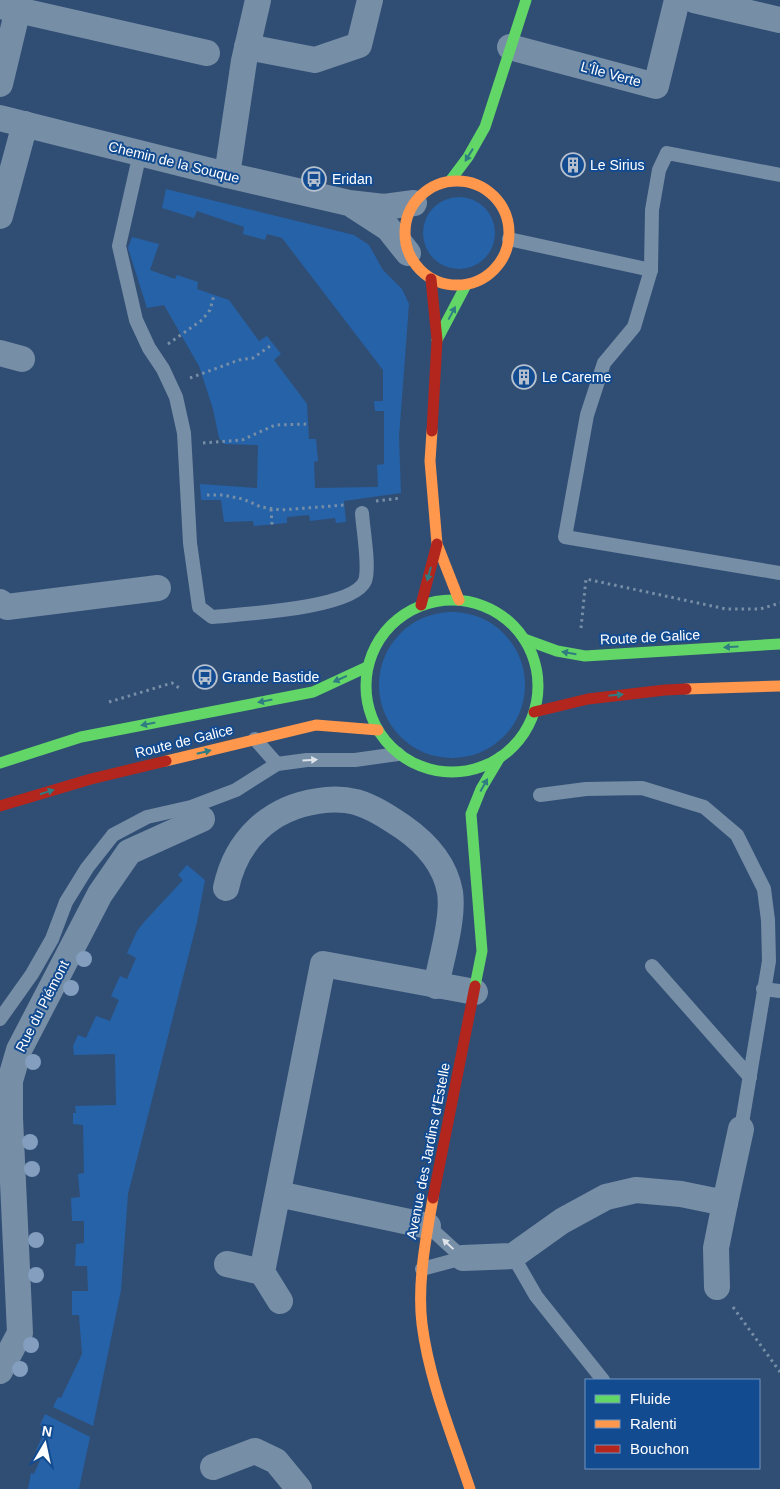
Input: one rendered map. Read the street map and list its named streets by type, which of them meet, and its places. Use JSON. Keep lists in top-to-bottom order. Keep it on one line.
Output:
{"streets":{"main road":["Route de Galice","Avenue des Jardins d’Estelle"],"street":["L'Île Verte","Chemin de la Souque","Rue du Piémont"]},"crossings":[["Route de Galice","Avenue des Jardins d’Estelle"]],"places":{"building":["Le Sirius","Le Careme"],"bus stop":["Eridan","Grande Bastide"]},"legend":["Fluide","Ralenti","Bouchon"],"north":"top"}
